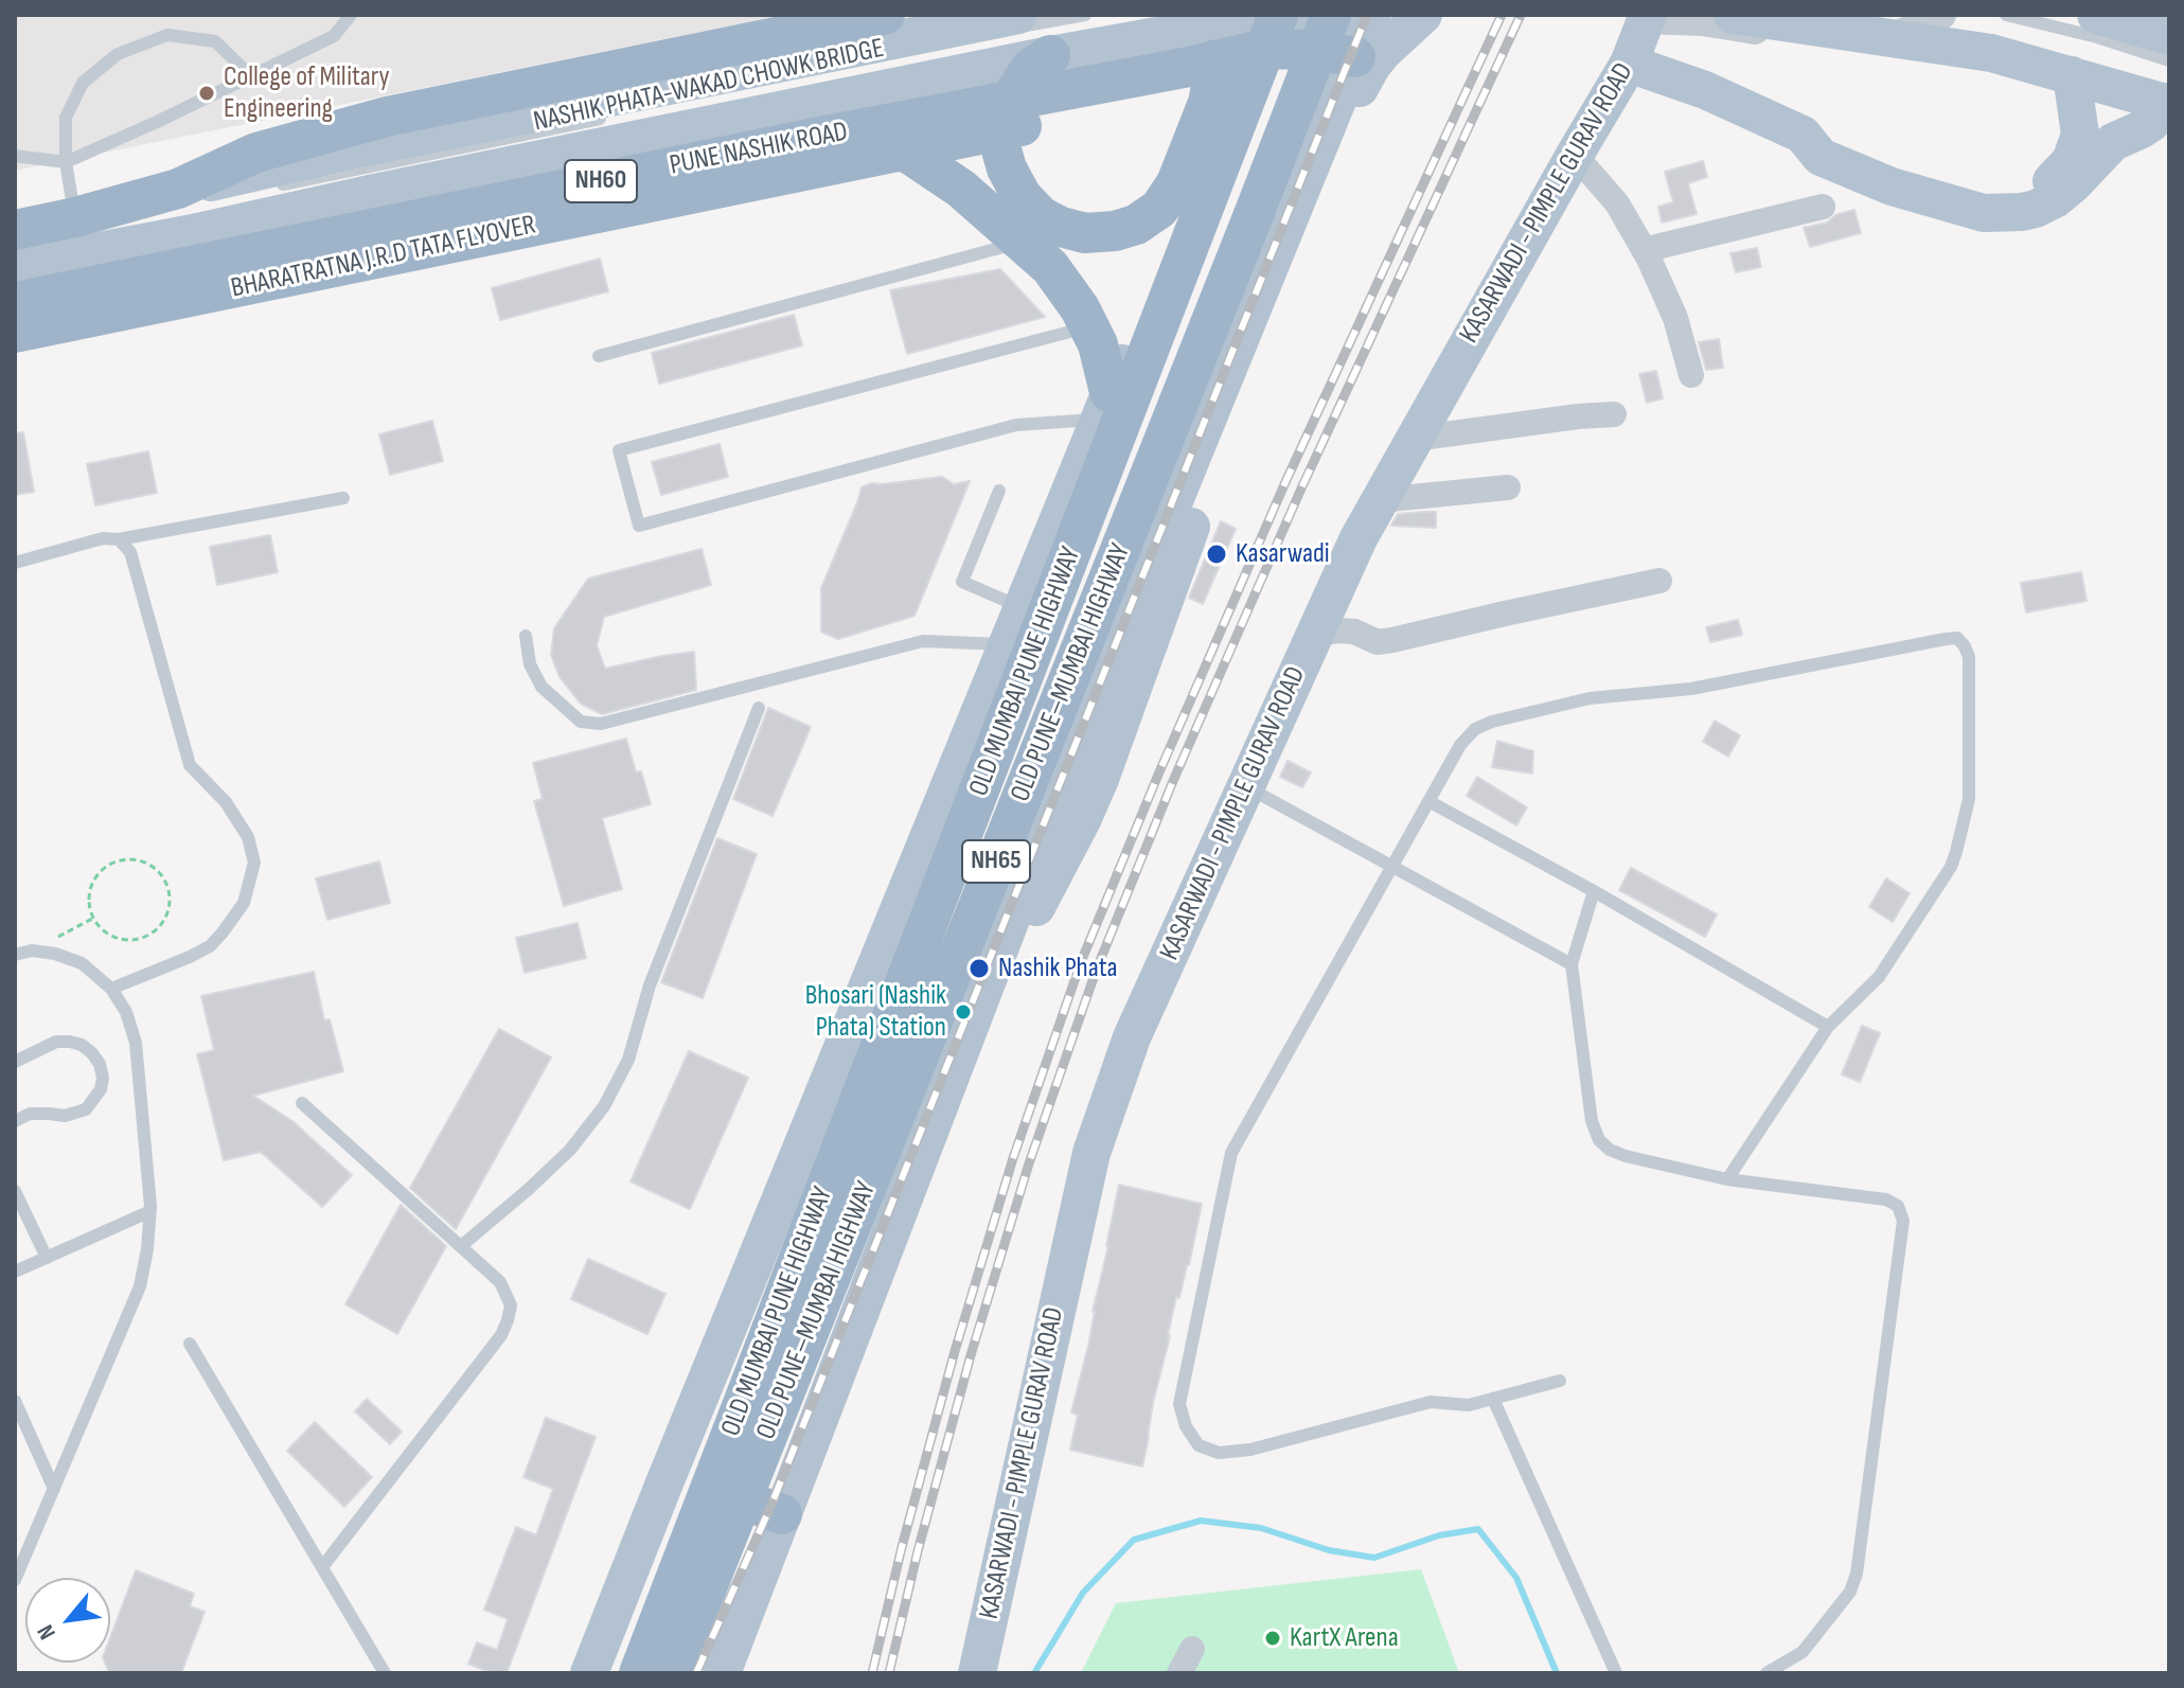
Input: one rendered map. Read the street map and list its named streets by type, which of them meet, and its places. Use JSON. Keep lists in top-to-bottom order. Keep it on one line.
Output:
{"streets":{"highway":["PUNE NASHIK ROAD","NH60","BHARATRATNA J.R.D TATA FLYOVER","OLD MUMBAI PUNE HIGHWAY","OLD PUNE–MUMBAI HIGHWAY","NH65"],"main road":["KASARWADI - PIMPLE GURAV ROAD"],"lane":["NASHIK PHATA-WAKAD CHOWK BRIDGE"]},"crossings":[["PUNE NASHIK ROAD","BHARATRATNA J.R.D TATA FLYOVER"],["PUNE NASHIK ROAD","OLD MUMBAI PUNE HIGHWAY"],["PUNE NASHIK ROAD","OLD PUNE–MUMBAI HIGHWAY"],["BHARATRATNA J.R.D TATA FLYOVER","OLD MUMBAI PUNE HIGHWAY"],["BHARATRATNA J.R.D TATA FLYOVER","OLD PUNE–MUMBAI HIGHWAY"],["OLD MUMBAI PUNE HIGHWAY","OLD PUNE–MUMBAI HIGHWAY"]],"places":["College of Military Engineering","Kasarwadi","Nashik Phata","Bhosari (Nashik Phata) Station","KartX Arena"],"north":"bottom left"}
